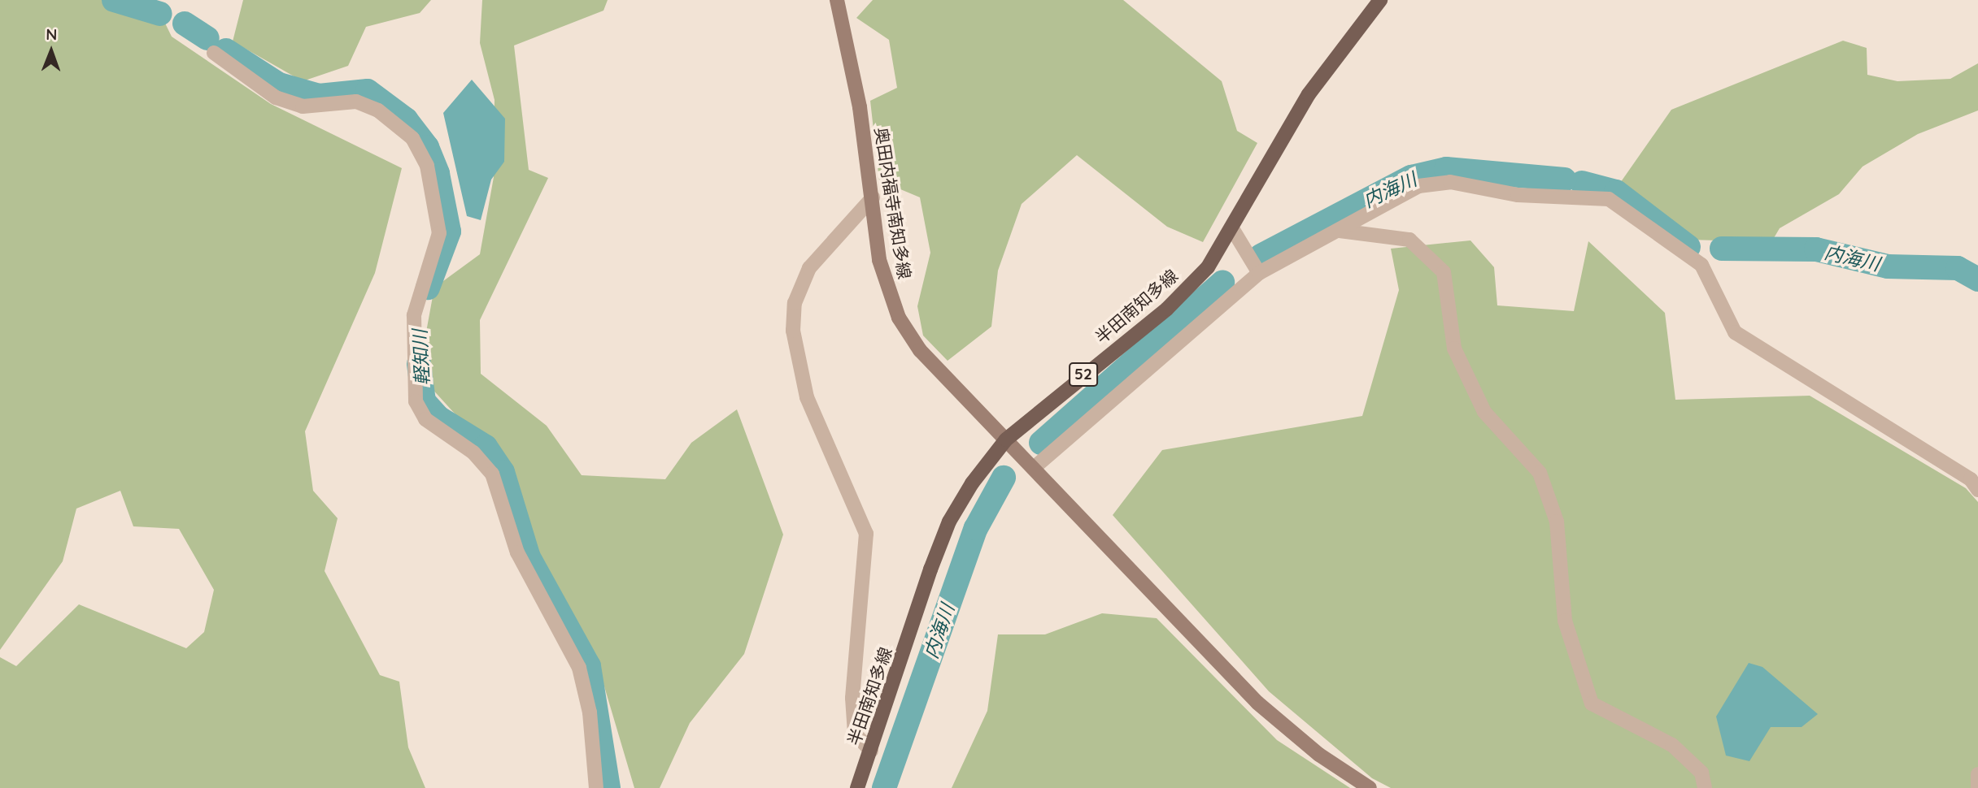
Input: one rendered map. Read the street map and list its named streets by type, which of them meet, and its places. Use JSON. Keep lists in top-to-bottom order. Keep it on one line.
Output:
{"streets":{"main road":["半田南知多線","52"],"street":["奥田内福寺南知多線"]},"crossings":[["奥田内福寺南知多線","半田南知多線"]],"water":["内海川","軽知川"],"north":"top"}
